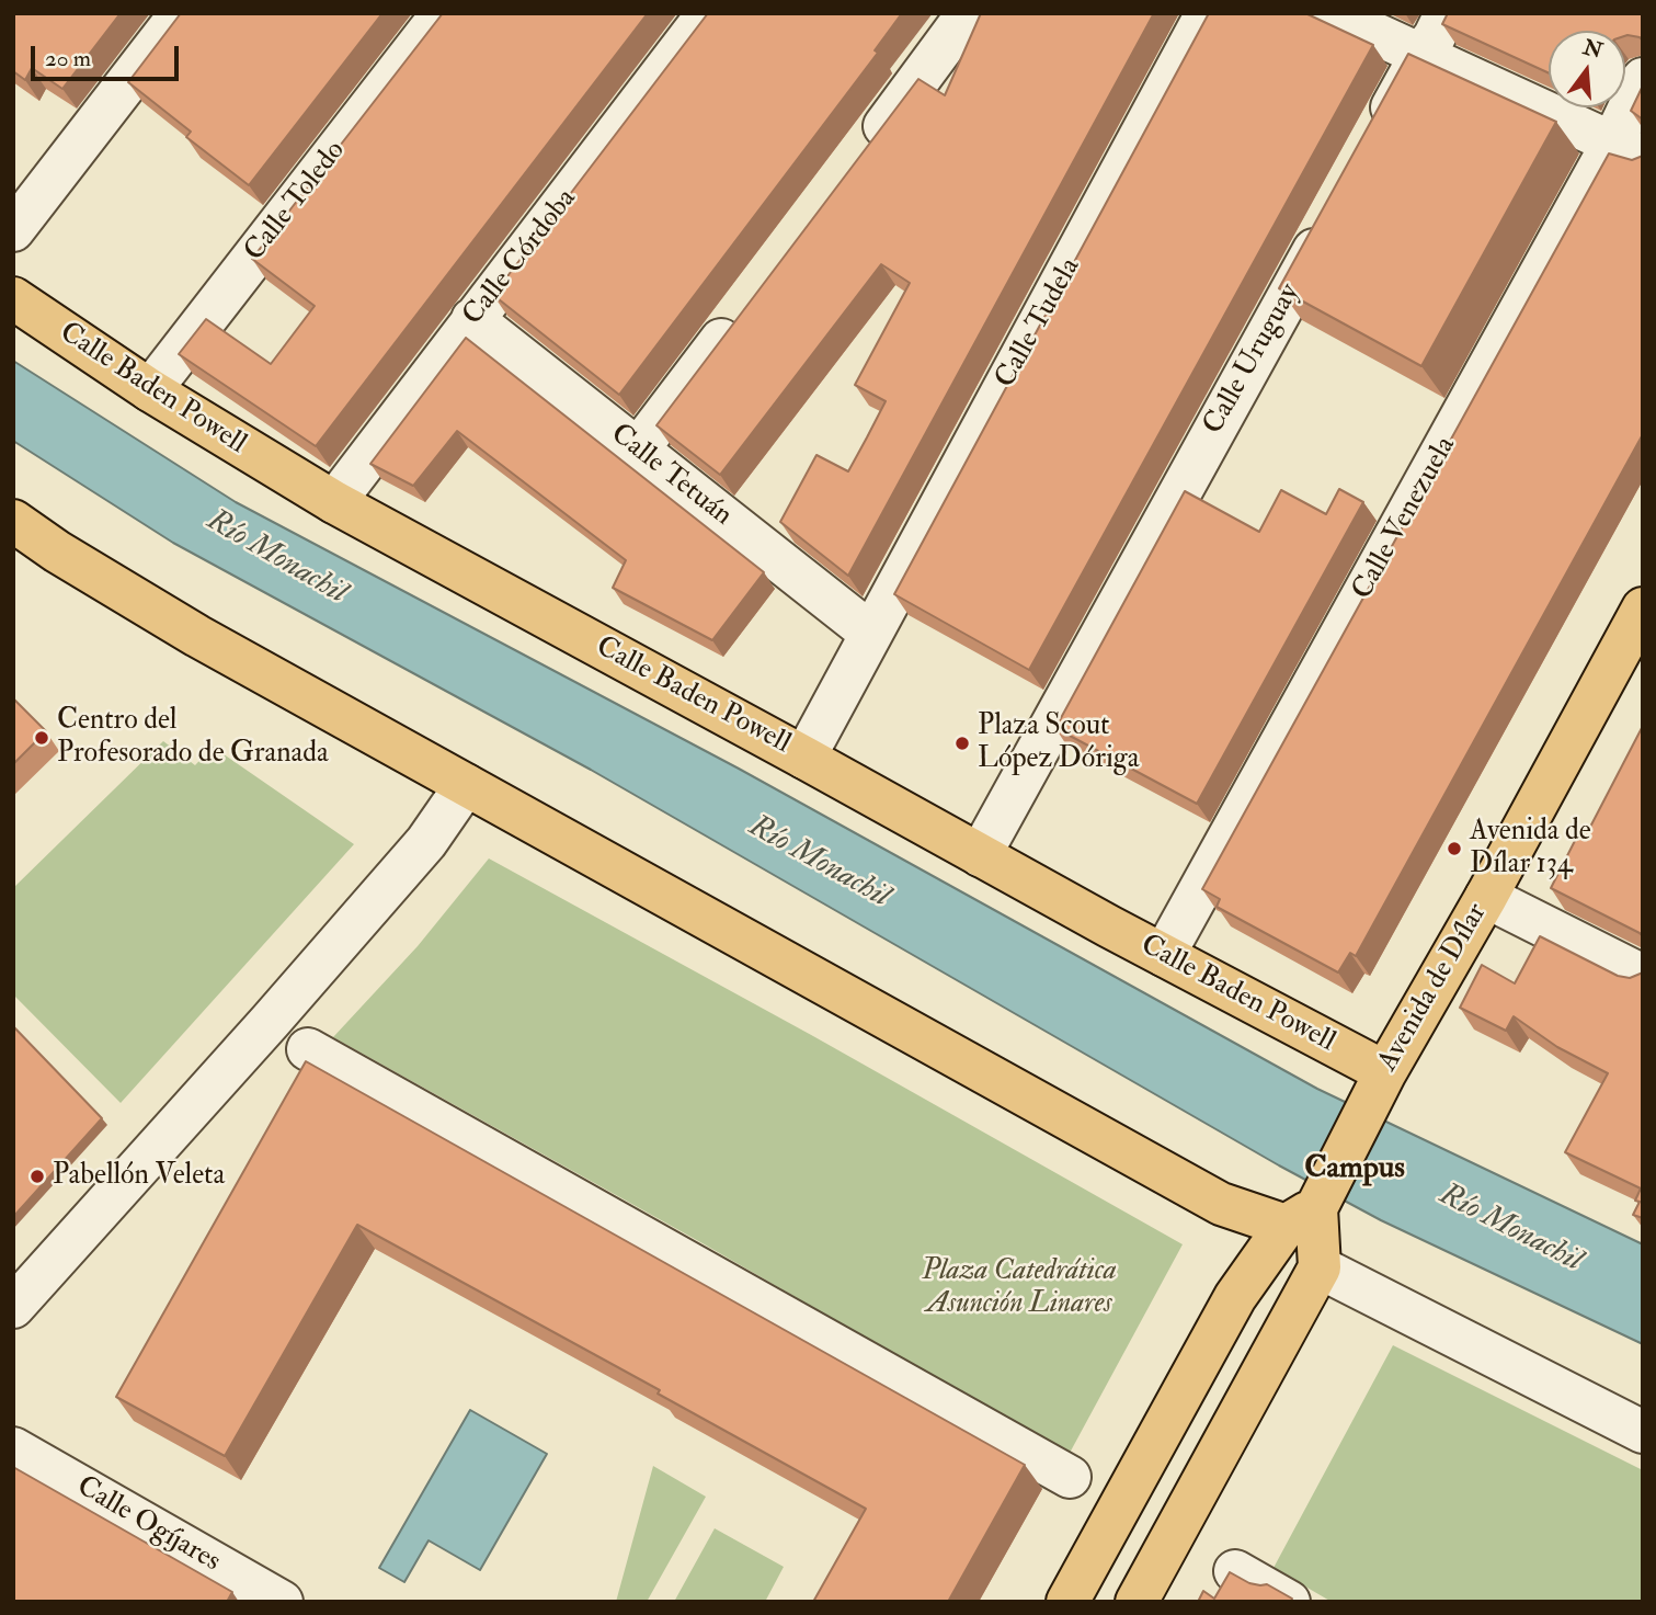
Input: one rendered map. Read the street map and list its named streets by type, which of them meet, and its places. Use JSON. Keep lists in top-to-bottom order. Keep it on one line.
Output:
{"streets":{"main road":["Calle Baden Powell","Avenida de Dílar"],"street":["Calle Toledo","Calle Córdoba","Calle Tudela","Calle Uruguay","Calle Tetuán","Calle Venezuela","Calle Ogíjares"]},"crossings":[["Calle Toledo","Calle Baden Powell"],["Calle Córdoba","Calle Baden Powell"],["Calle Córdoba","Calle Tetuán"],["Calle Tudela","Calle Tetuán"],["Calle Uruguay","Calle Baden Powell"],["Calle Baden Powell","Calle Venezuela"],["Calle Baden Powell","Avenida de Dílar"]],"districts":["Campus"],"water":["Río Monachil"],"parks":["Plaza Catedrática Asunción Linares"],"places":["Centro del Profesorado de Granada","Plaza Scout López Dóriga","Avenida de Dílar 134","Pabellón Veleta"],"scale_bar":"20 m","north":"top"}
